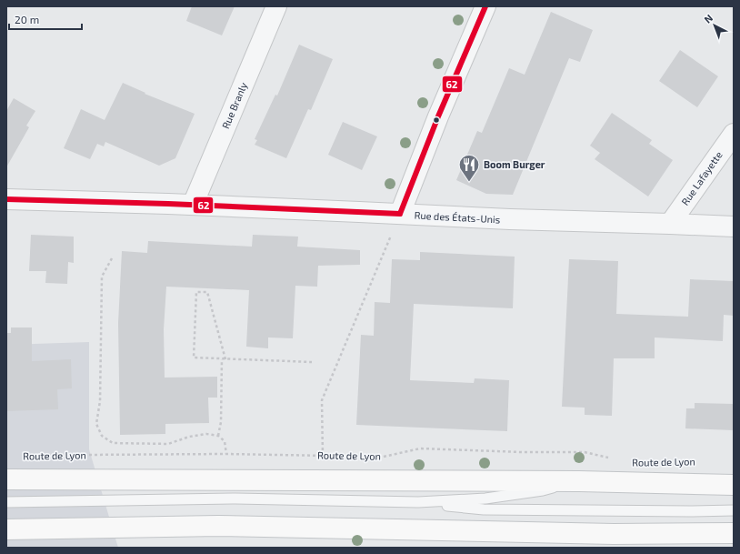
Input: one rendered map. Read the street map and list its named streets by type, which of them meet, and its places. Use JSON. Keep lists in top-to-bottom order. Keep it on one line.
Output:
{"streets":{"main road":["Route de Lyon"],"street":["Rue Branly","Rue Lafayette","Rue des États-Unis"]},"crossings":[["Rue Branly","Rue des États-Unis"],["Rue Lafayette","Rue des États-Unis"]],"places":{"restaurant":["Boom Burger"]},"lines":["transit line 62"],"scale_bar":"20 m","north":"top left"}
